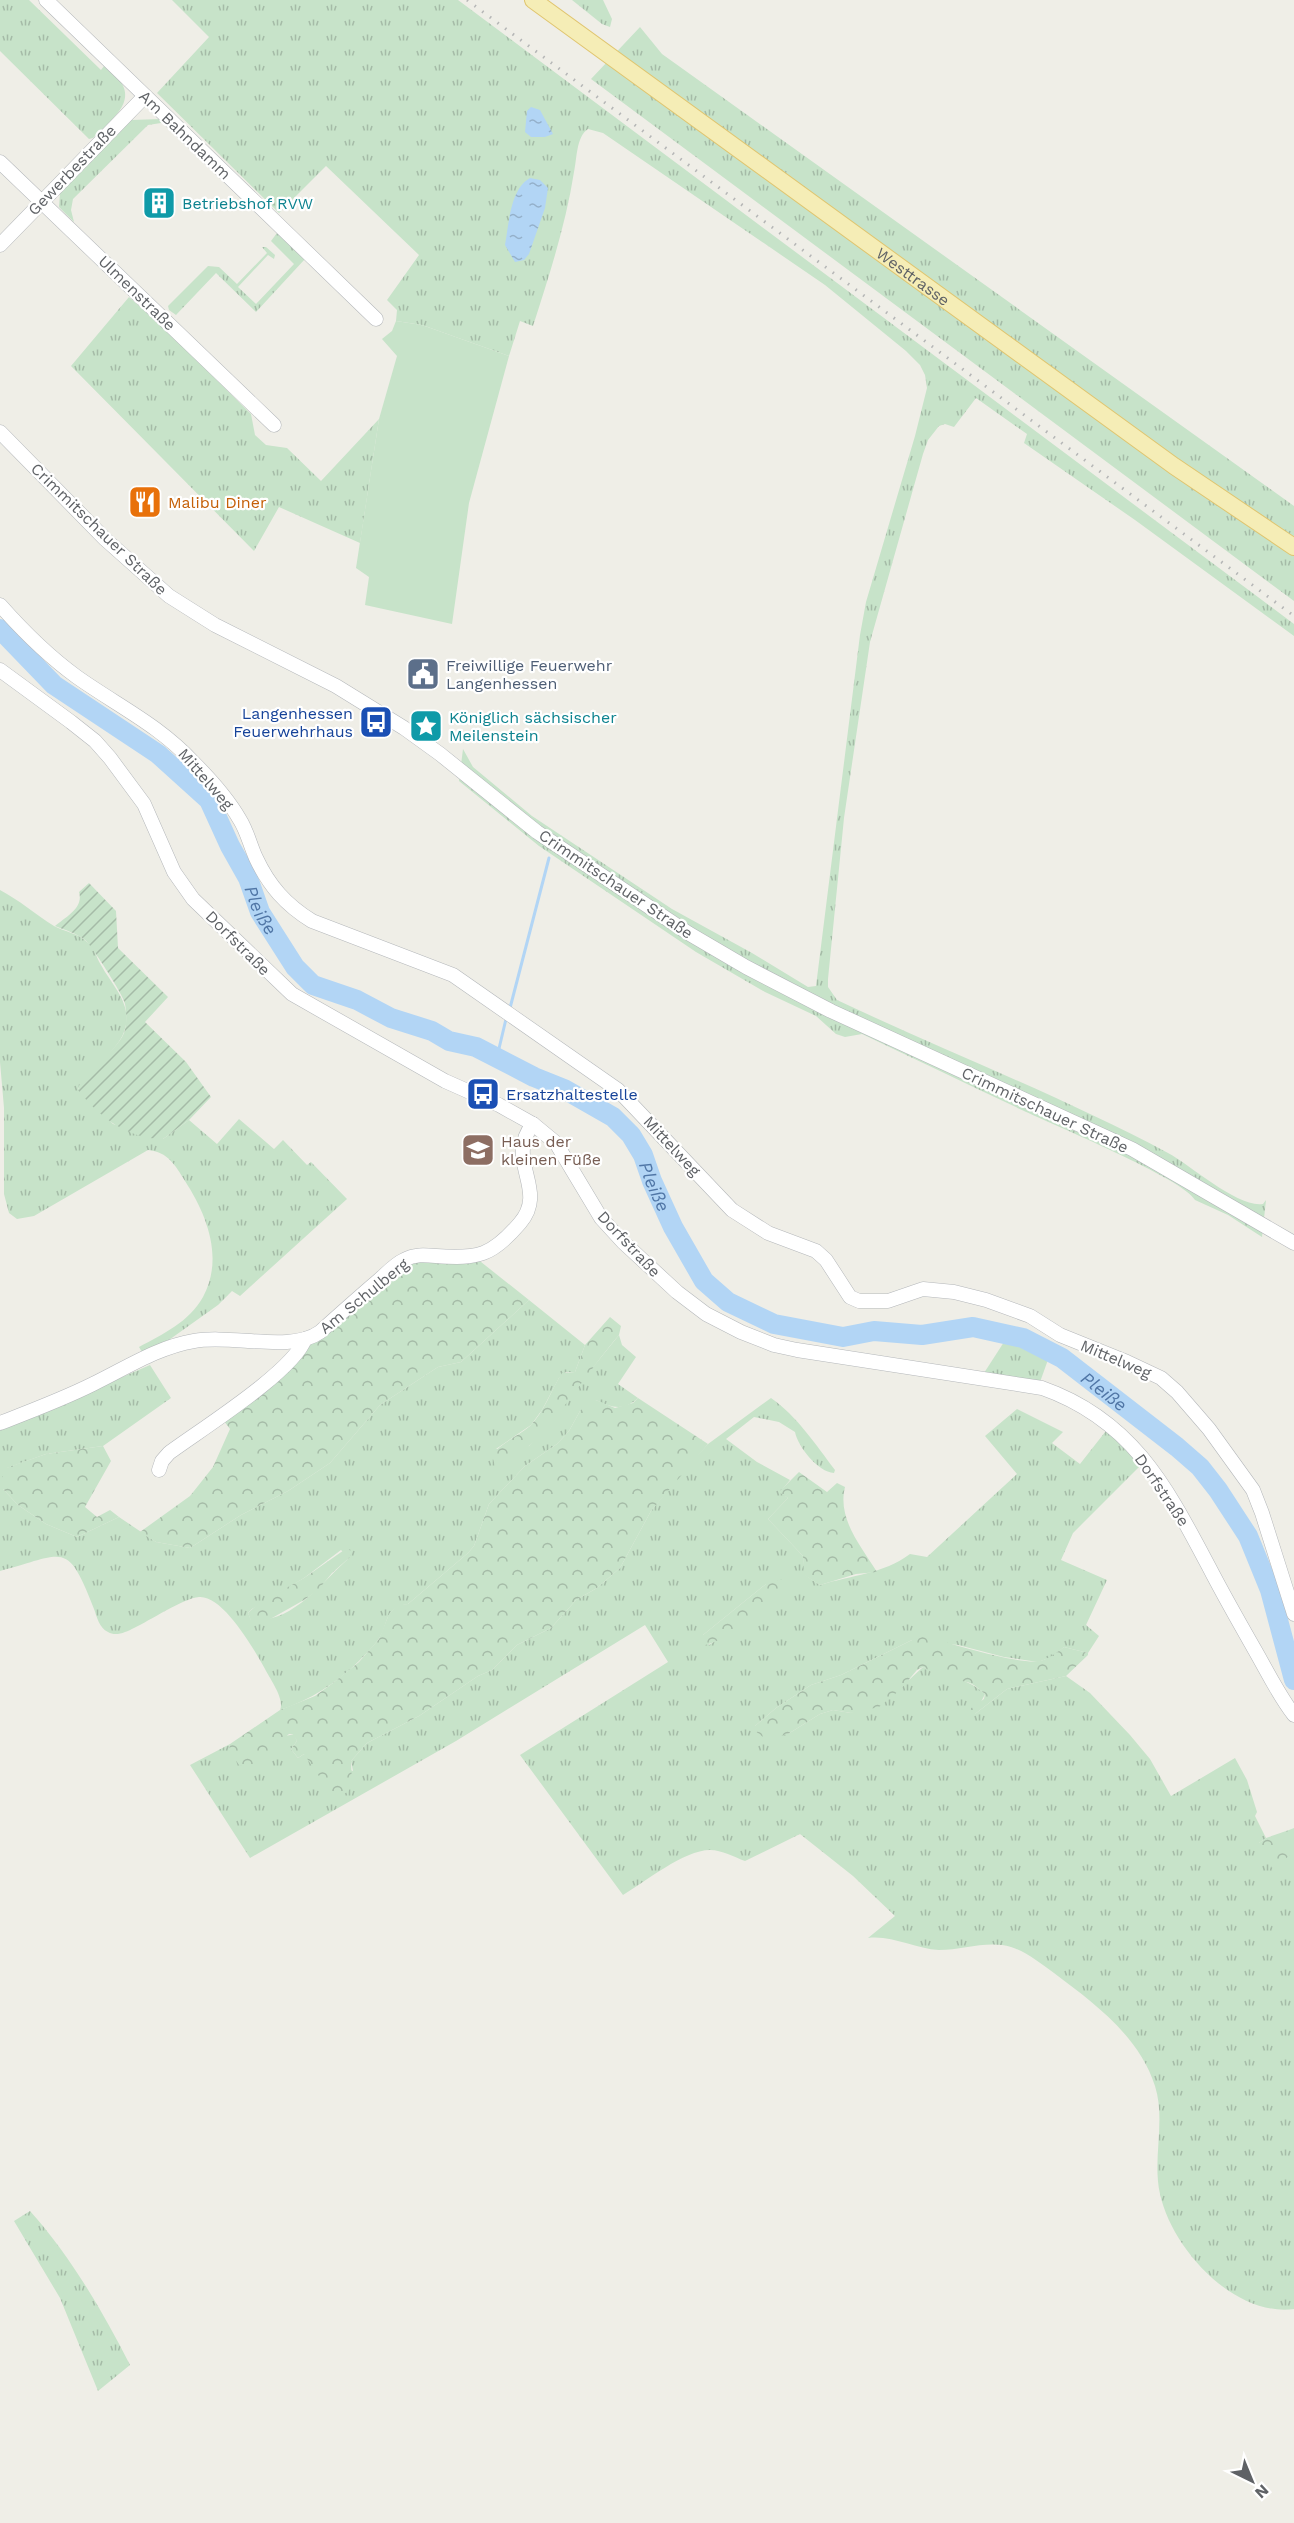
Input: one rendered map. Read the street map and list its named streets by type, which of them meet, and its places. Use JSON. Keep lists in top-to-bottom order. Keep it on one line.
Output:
{"streets":{"main road":["Westtrasse"],"street":["Am Bahndamm","Gewerbestraße","Ulmenstraße","Crimmitschauer Straße","Mittelweg","Dorfstraße","Am Schulberg"]},"crossings":[["Am Bahndamm","Gewerbestraße"],["Gewerbestraße","Ulmenstraße"],["Dorfstraße","Am Schulberg"]],"water":["Pleiße"],"places":{"building":["Betriebshof RVW"],"restaurant":["Malibu Diner"],"public building":["Freiwillige Feuerwehr Langenhessen"],"bus stop":["Langenhessen Feuerwehrhaus","Ersatzhaltestelle"],"place":["Königlich sächsischer Meilenstein"],"school or university":["Haus der kleinen Füße"]},"north":"bottom right"}
